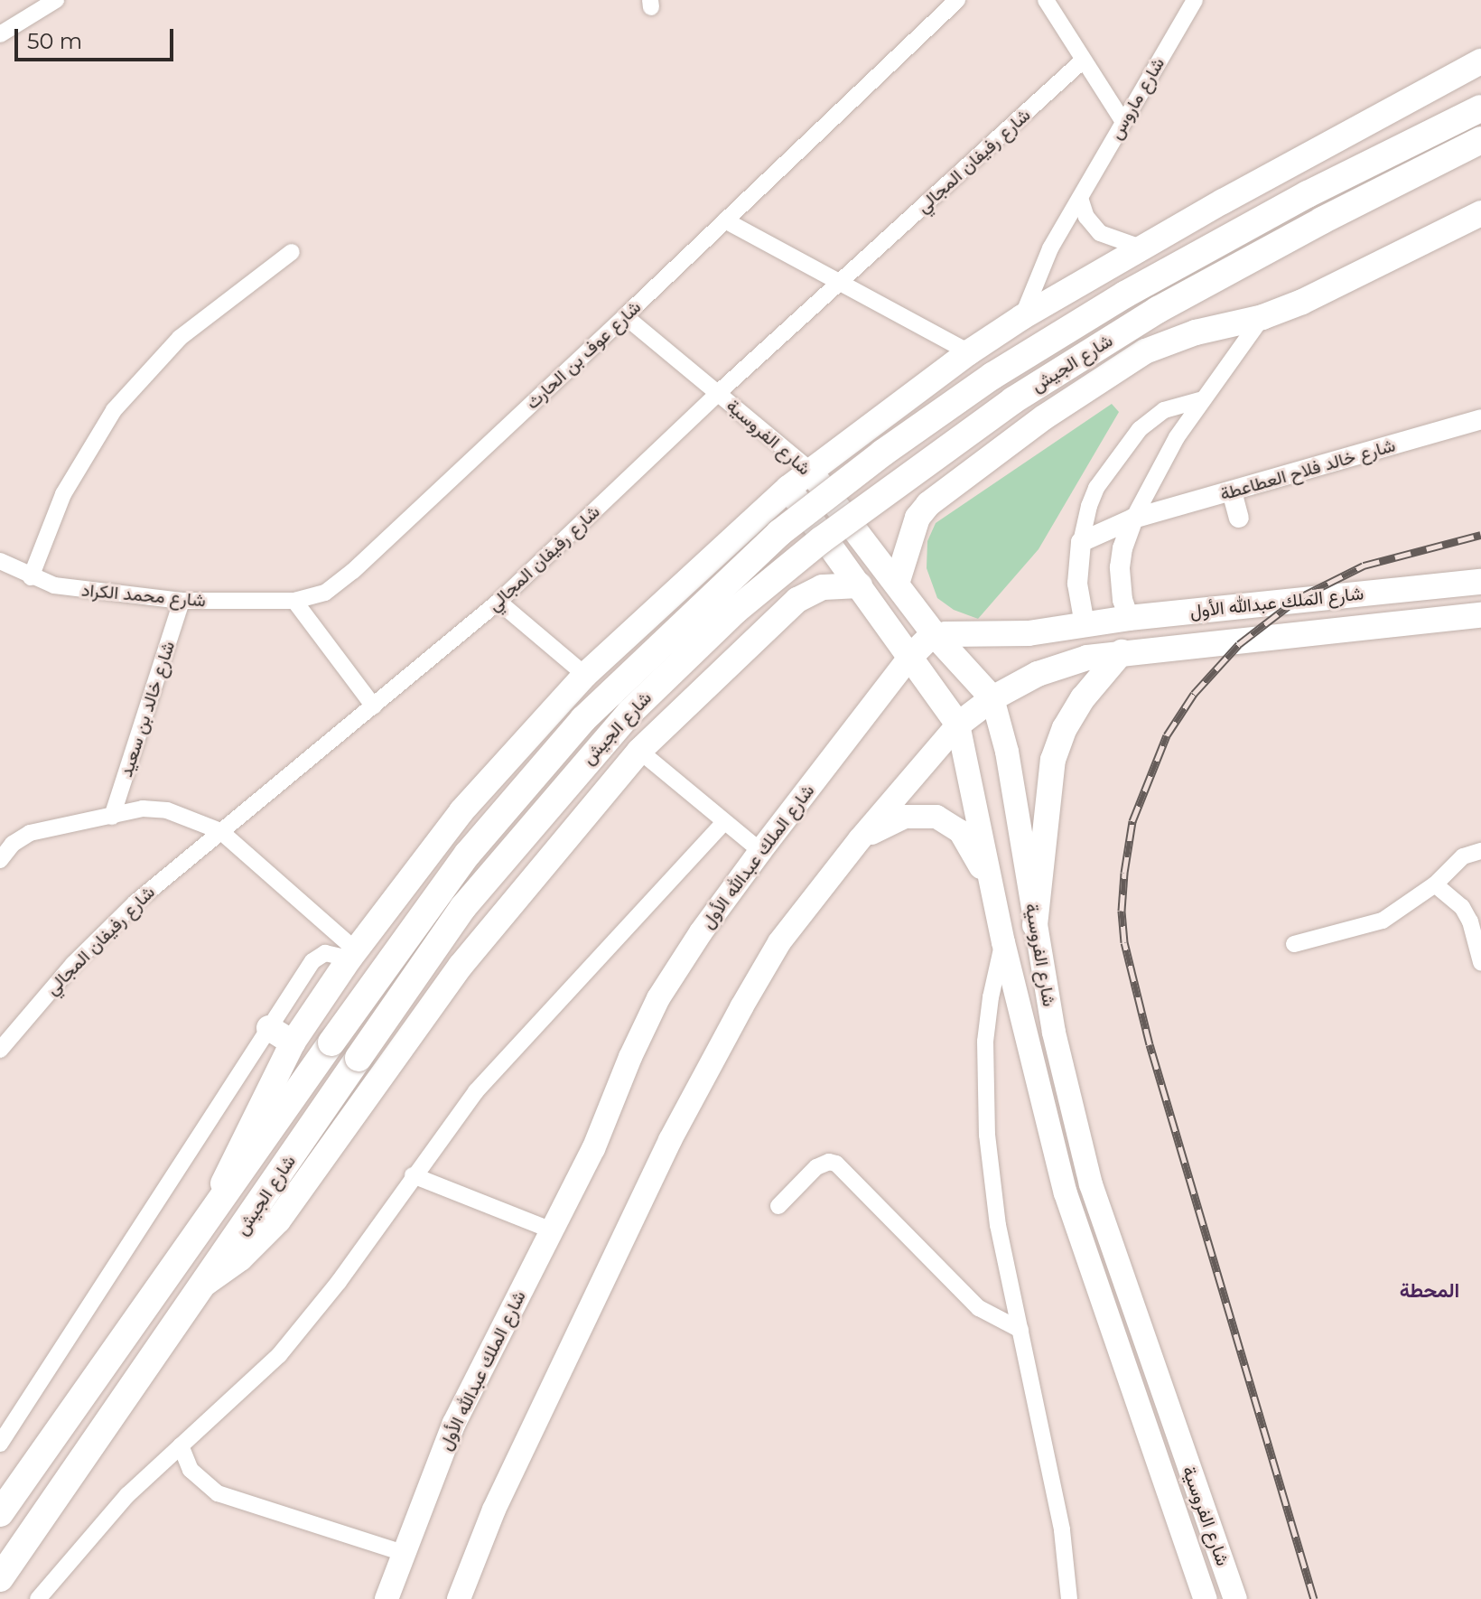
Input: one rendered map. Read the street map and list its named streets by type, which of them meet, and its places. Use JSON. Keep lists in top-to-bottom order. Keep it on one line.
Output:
{"streets":{"highway":["شارع الجيش"],"main road":["شارع الفروسية","شارع الملك عبدالله الأول"],"street":["شارع ماروس","شارع رفيفان المجالي","شارع عوف بن الحارث","شارع خالد فلاح العطاعطة","شارع محمد الكراد","شارع خالد بن سعيد"]},"crossings":[["شارع رفيفان المجالي","شارع الفروسية"],["شارع عوف بن الحارث","شارع الفروسية"],["شارع عوف بن الحارث","شارع محمد الكراد"],["شارع الفروسية","شارع الملك عبدالله الأول"],["شارع محمد الكراد","شارع خالد بن سعيد"]],"districts":["المحطة"],"scale_bar":"50 m"}
